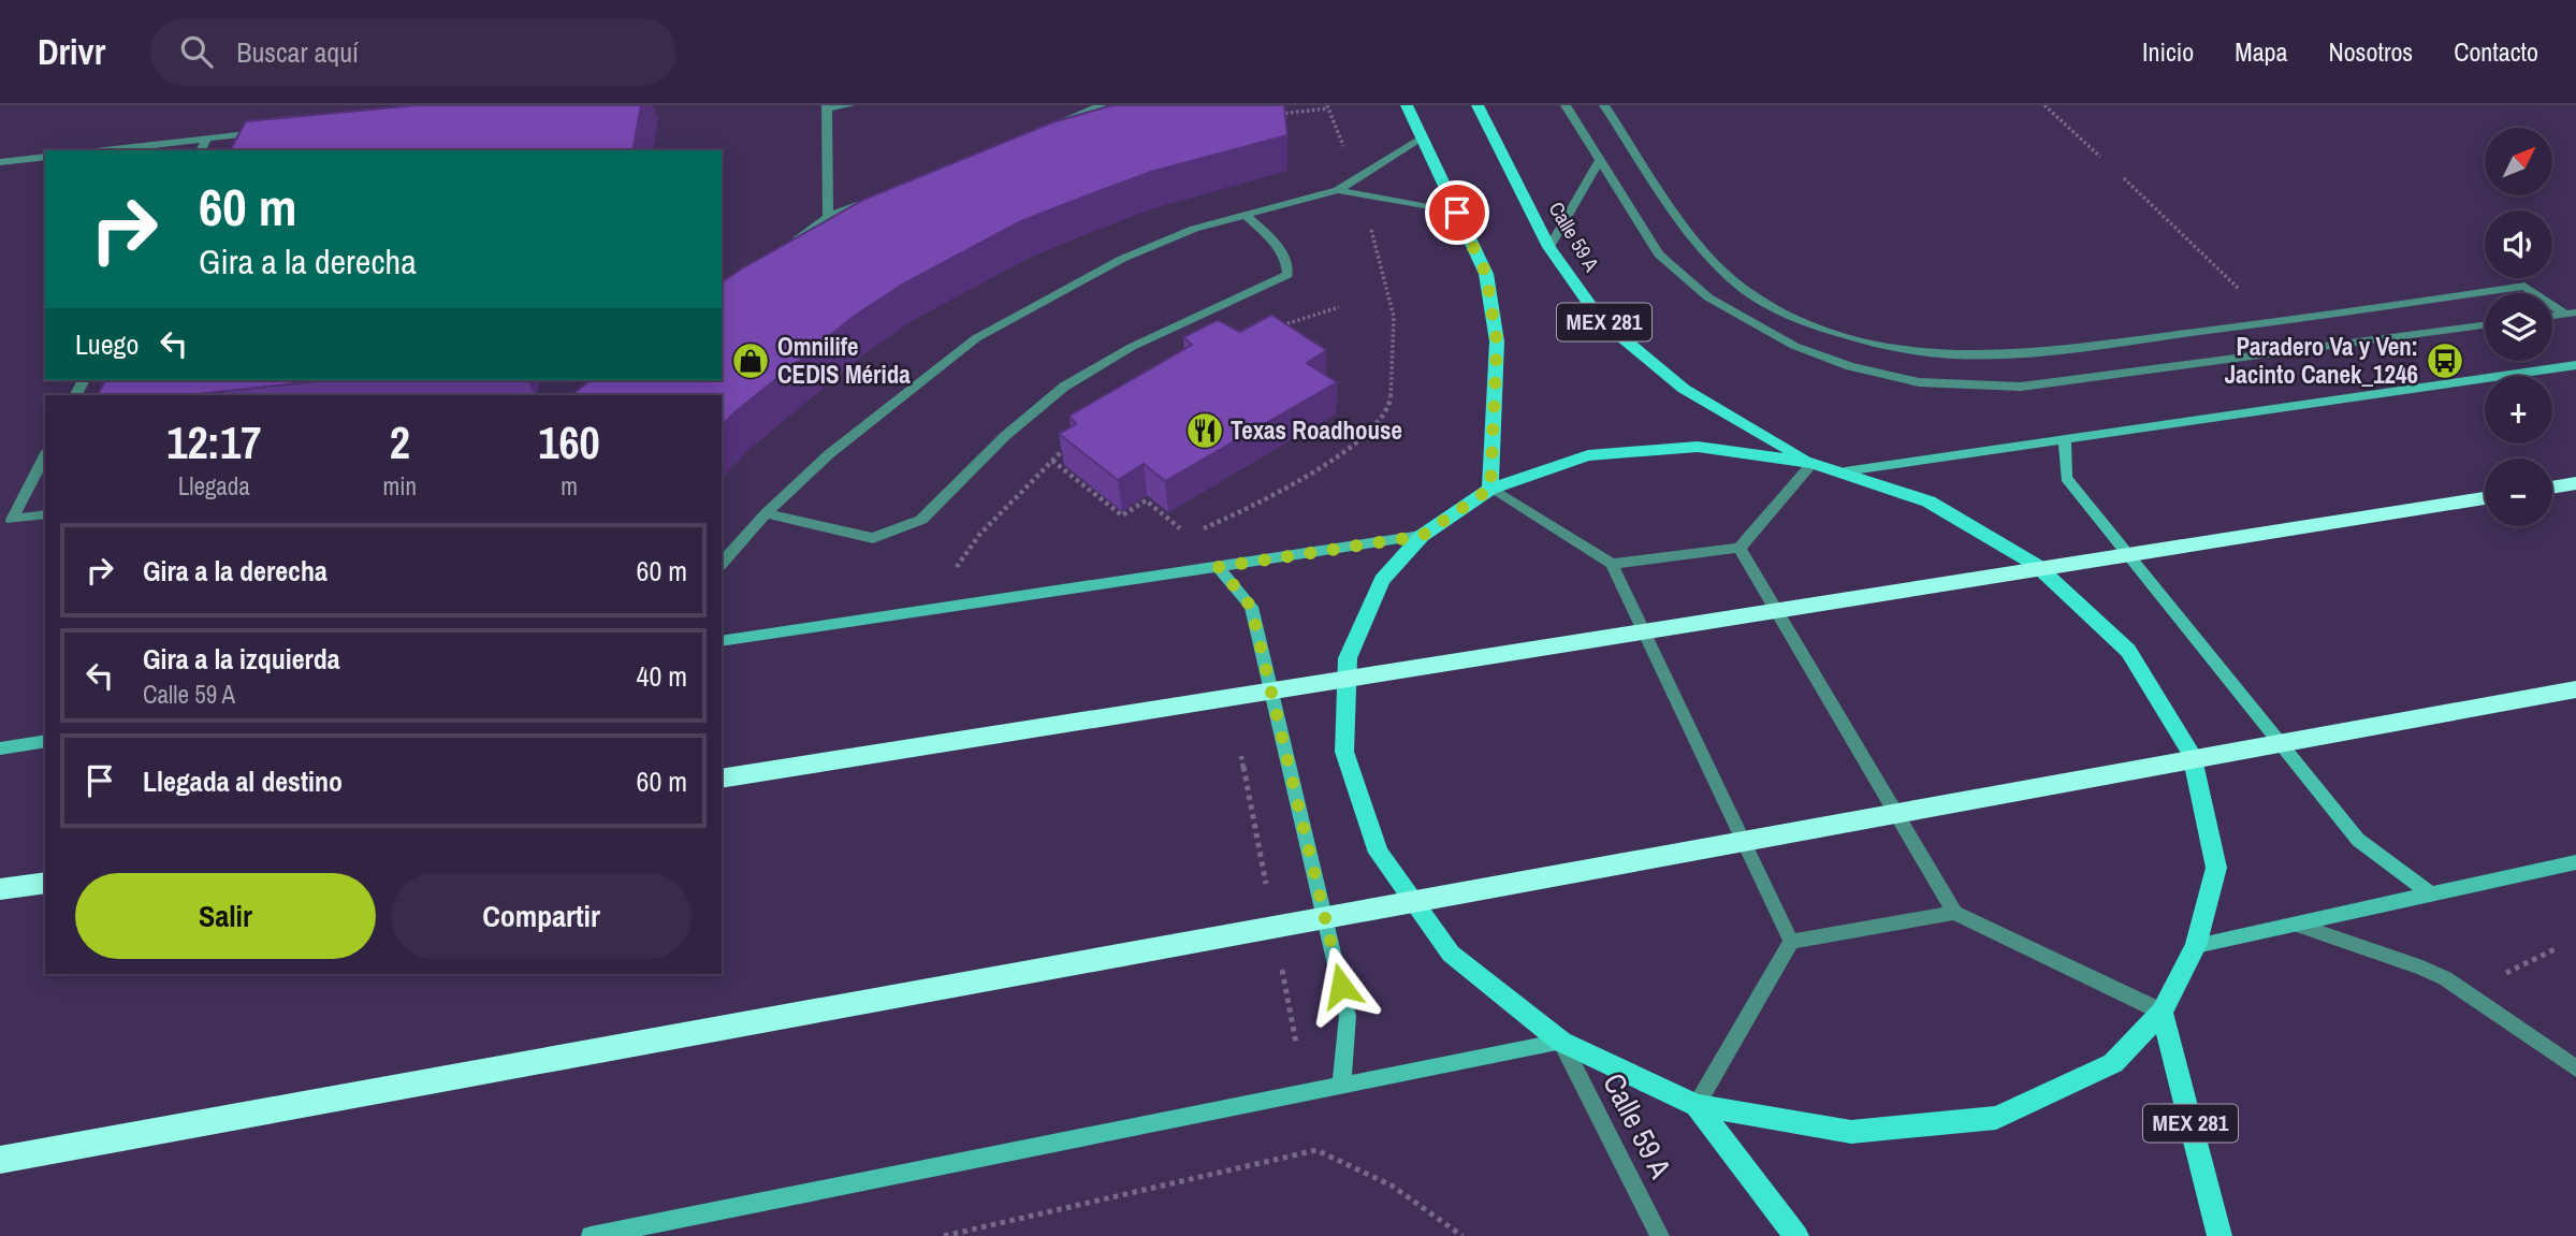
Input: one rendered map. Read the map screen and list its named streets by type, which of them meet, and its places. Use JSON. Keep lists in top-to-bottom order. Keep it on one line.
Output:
{"streets":{"main road":["Calle 59 A","MEX 281"]},"places":{"shop":["Omnilife CEDIS Mérida"],"bus stop":["Paradero Va y Ven: Jacinto Canek_1246"],"restaurant":["Texas Roadhouse"]},"north":"top right","page":{"header":"Drivr","search":"Buscar aquí","nav":["Inicio","Mapa","Nosotros","Contacto"],"map_buttons":["+","−"],"turn":["60 m","Gira a la derecha"],"then":"Luego","eta":["12:17","Llegada","2","min","160","m"],"list":[{"name":"Gira a la derecha","value":"60 m"},{"name":"Gira a la izquierda","note":"Calle 59 A","value":"40 m"},{"name":"Llegada al destino","value":"60 m"}],"buttons":["Salir","Compartir"]}}
